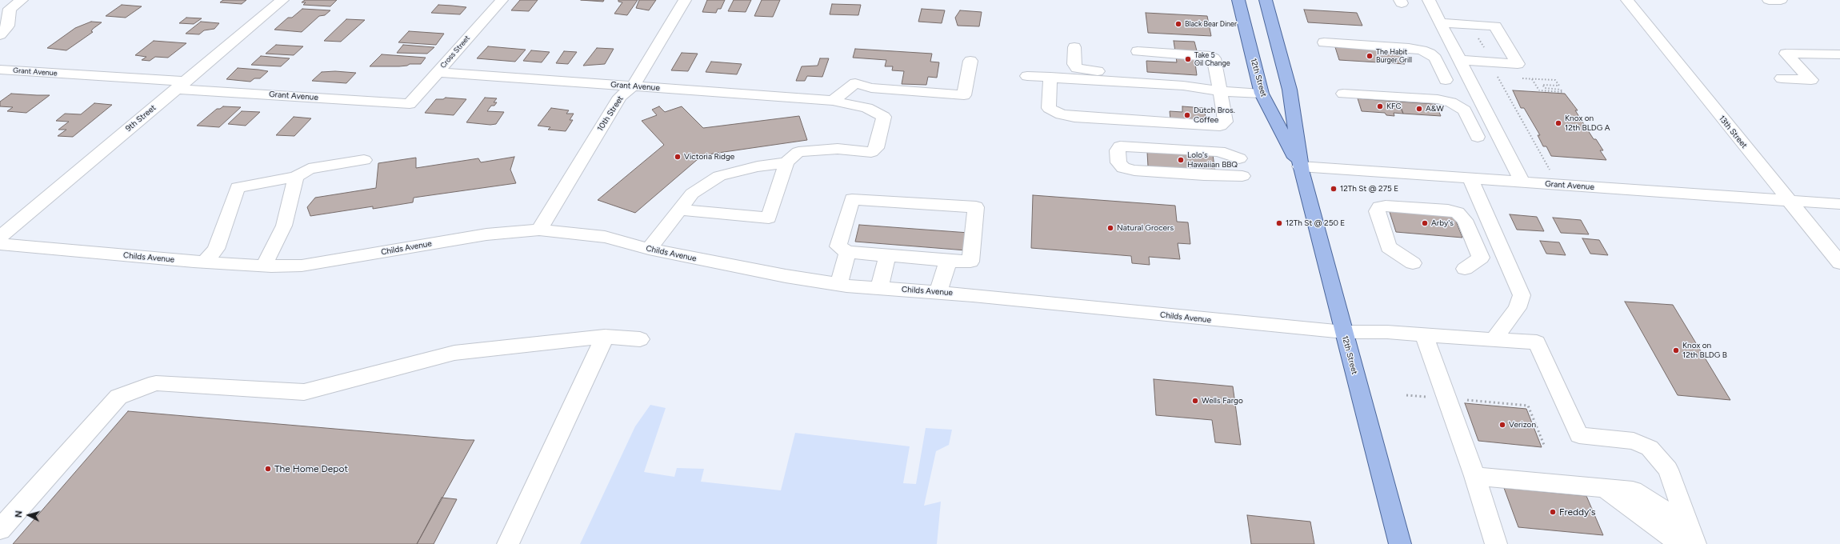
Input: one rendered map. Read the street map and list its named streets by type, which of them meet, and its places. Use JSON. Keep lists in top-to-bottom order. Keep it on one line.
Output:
{"streets":{"main road":["12th Street"],"street":["Cross Street","Grant Avenue","10th Street","9th Street","13th Street","Childs Avenue"]},"crossings":[["Cross Street","Grant Avenue"],["Grant Avenue","12th Street"],["Grant Avenue","10th Street"],["Grant Avenue","9th Street"],["Grant Avenue","13th Street"],["12th Street","Childs Avenue"],["10th Street","Childs Avenue"]],"places":["Black Bear Diner","The Habit Burger Grill","Take 5 Oil Change","KFC","A&W","Dutch Bros. Coffee","Knox on 12th BLDG A","Victoria Ridge","Lolo's Hawaiian BBQ","12Th St @ 275 E","12Th St @ 250 E","Arby's","Natural Grocers","Knox on 12th BLDG B","Wells Fargo","Verizon","The Home Depot","Freddy's"],"north":"left"}
